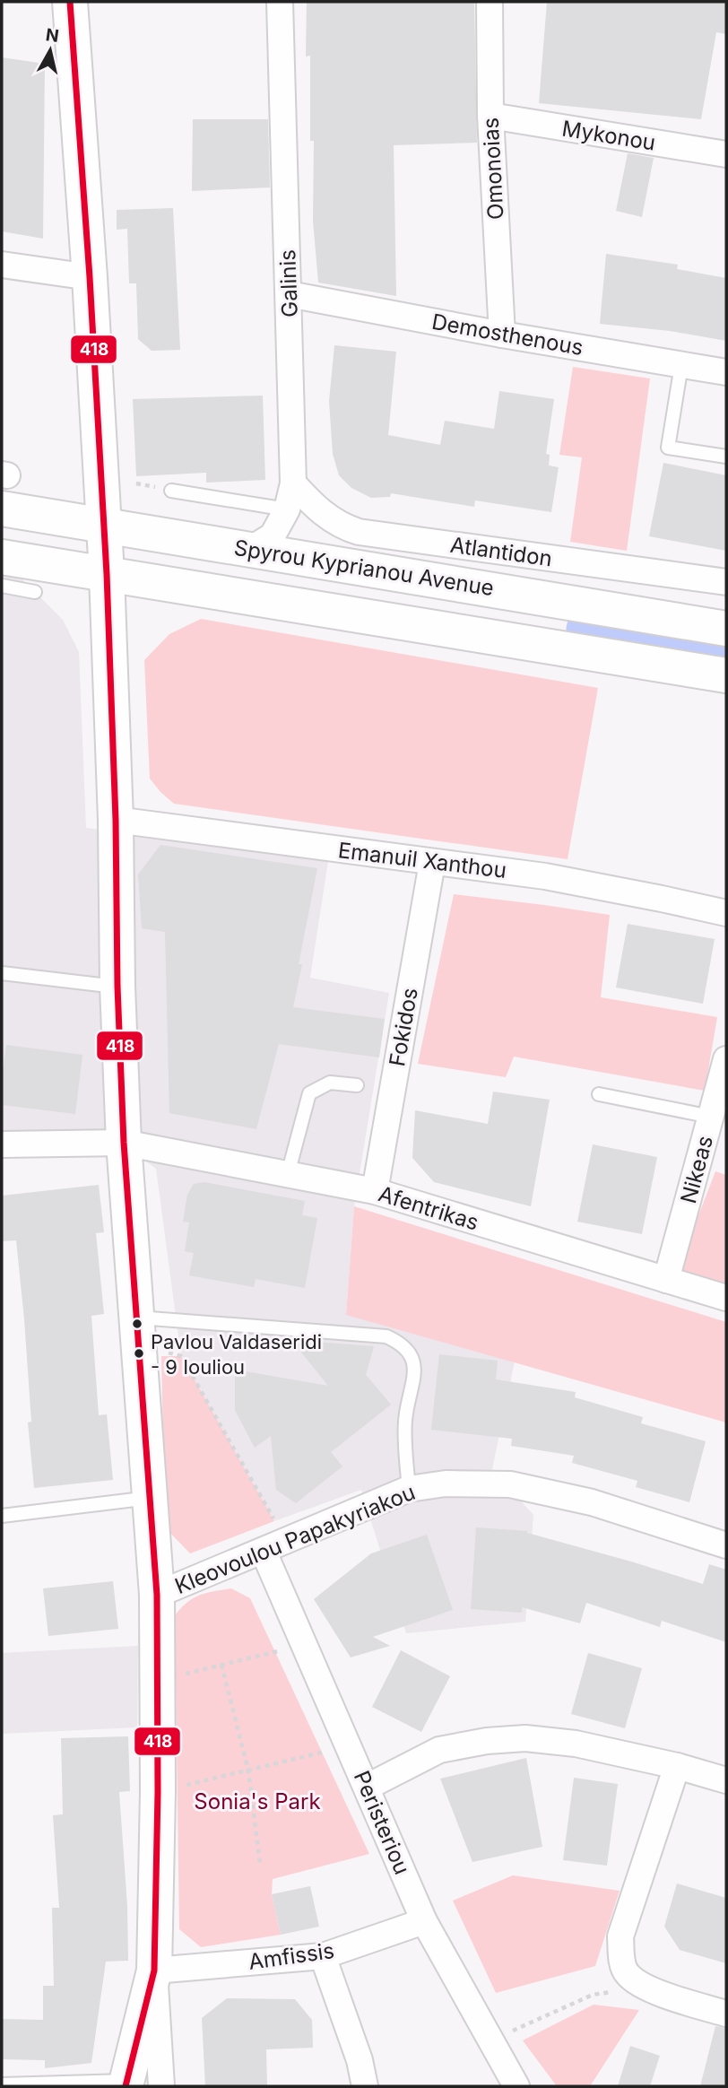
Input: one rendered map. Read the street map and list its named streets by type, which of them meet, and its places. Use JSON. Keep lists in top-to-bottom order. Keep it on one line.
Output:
{"streets":{"street":["Mykonou","Omonoias","Galinis","Demosthenous","Atlantidon","Spyrou Kyprianou Avenue","Emanuil Xanthou","Fokidos","Nikeas","Afentrikas","Kleovoulou Papakyriakou","Peristeriou","Amfissis"]},"crossings":[["Mykonou","Omonoias"],["Omonoias","Demosthenous"],["Galinis","Demosthenous"],["Galinis","Atlantidon"],["Galinis","Spyrou Kyprianou Avenue"],["Emanuil Xanthou","Fokidos"],["Fokidos","Afentrikas"],["Nikeas","Afentrikas"],["Kleovoulou Papakyriakou","Peristeriou"],["Peristeriou","Amfissis"]],"parks":["Sonia's Park"],"places":["Pavlou Valdaseridi - 9 Iouliou"],"lines":["transit line 418"],"north":"top"}
